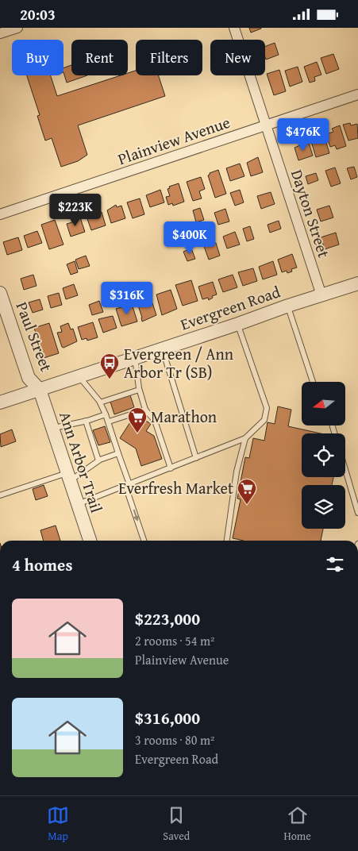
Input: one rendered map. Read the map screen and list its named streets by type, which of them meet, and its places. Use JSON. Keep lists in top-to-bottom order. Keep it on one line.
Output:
{"streets":{"street":["Plainview Avenue","Dayton Street","Evergreen Road","Paul Street","Ann Arbor Trail"]},"crossings":[["Plainview Avenue","Dayton Street"],["Dayton Street","Evergreen Road"],["Evergreen Road","Paul Street"],["Evergreen Road","Ann Arbor Trail"],["Paul Street","Ann Arbor Trail"]],"places":{"bus stop":["Evergreen / Ann Arbor Tr (SB)"],"supermarket":["Marathon","Everfresh Market"]},"north":"left","page":{"status":"20:03","chip":["Buy","Rent","Filters","New"],"price":["$476K","$223K","$400K","$316K"],"heading":"4 homes","list":[{"name":"$223,000","note":"2 rooms · 54 m² · Plainview Avenue"},{"name":"$316,000","note":"3 rooms · 80 m² · Evergreen Road"}],"tabs":["Map","Saved","Home"]}}
